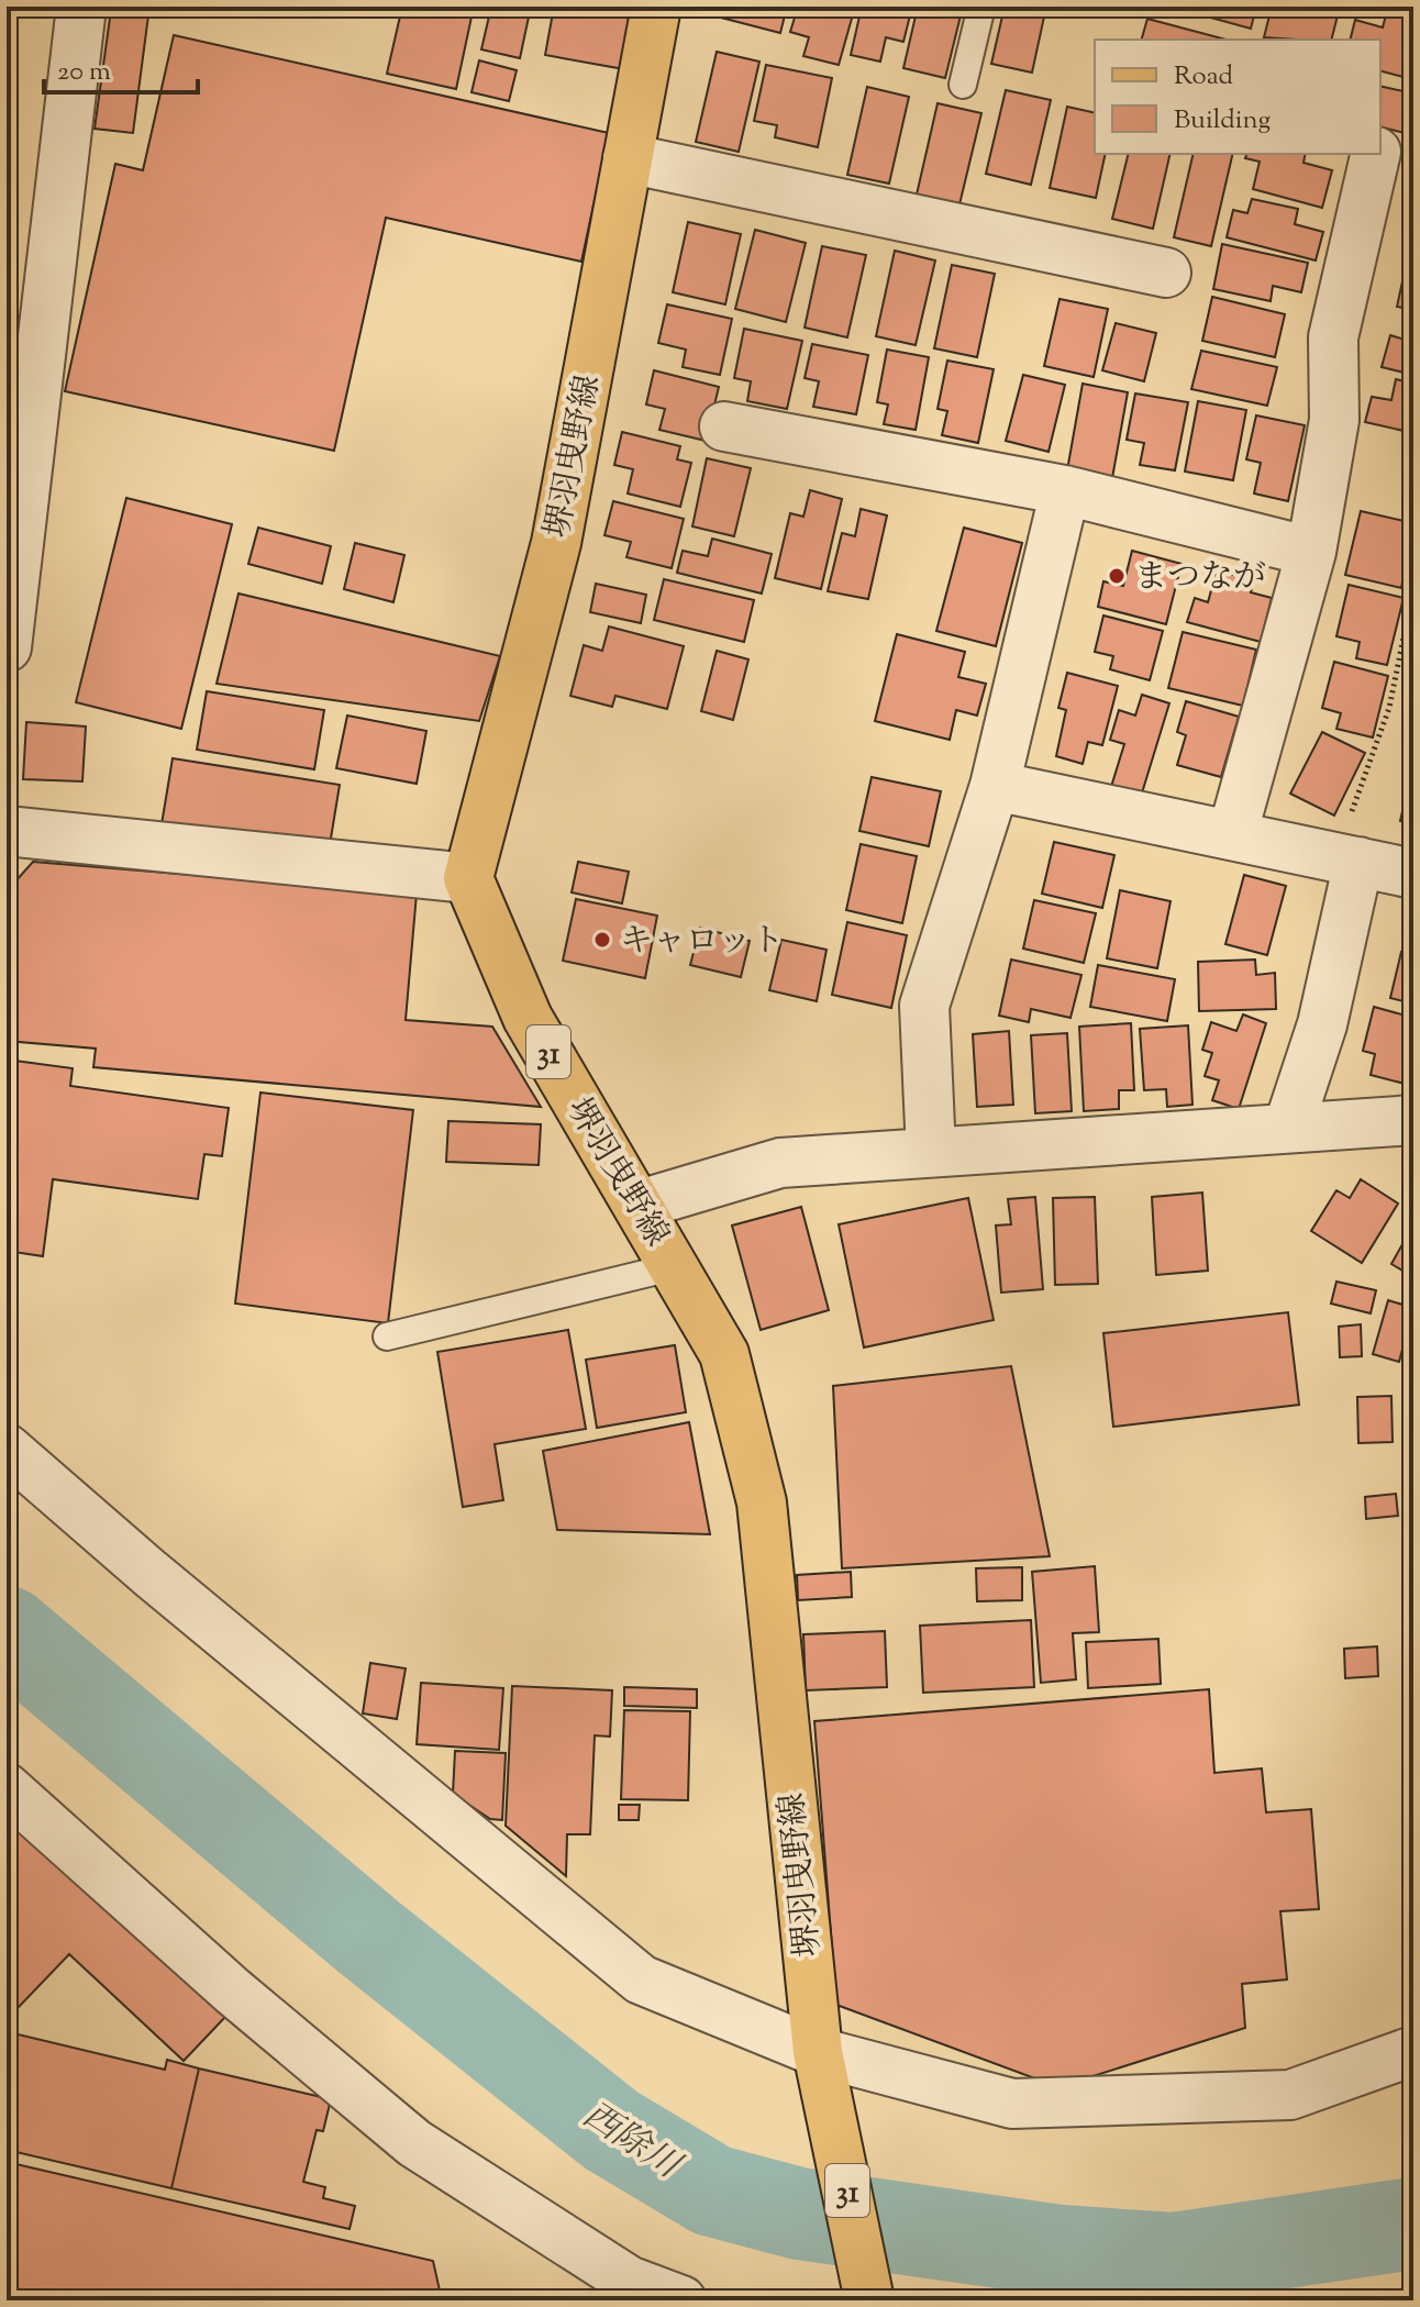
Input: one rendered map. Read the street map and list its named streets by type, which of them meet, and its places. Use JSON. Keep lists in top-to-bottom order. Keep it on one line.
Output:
{"streets":{"main road":["堺羽曳野線","31"]},"water":["西除川"],"places":["まつなが","キャロット"],"legend":["Road","Building"],"scale_bar":"20 m"}
